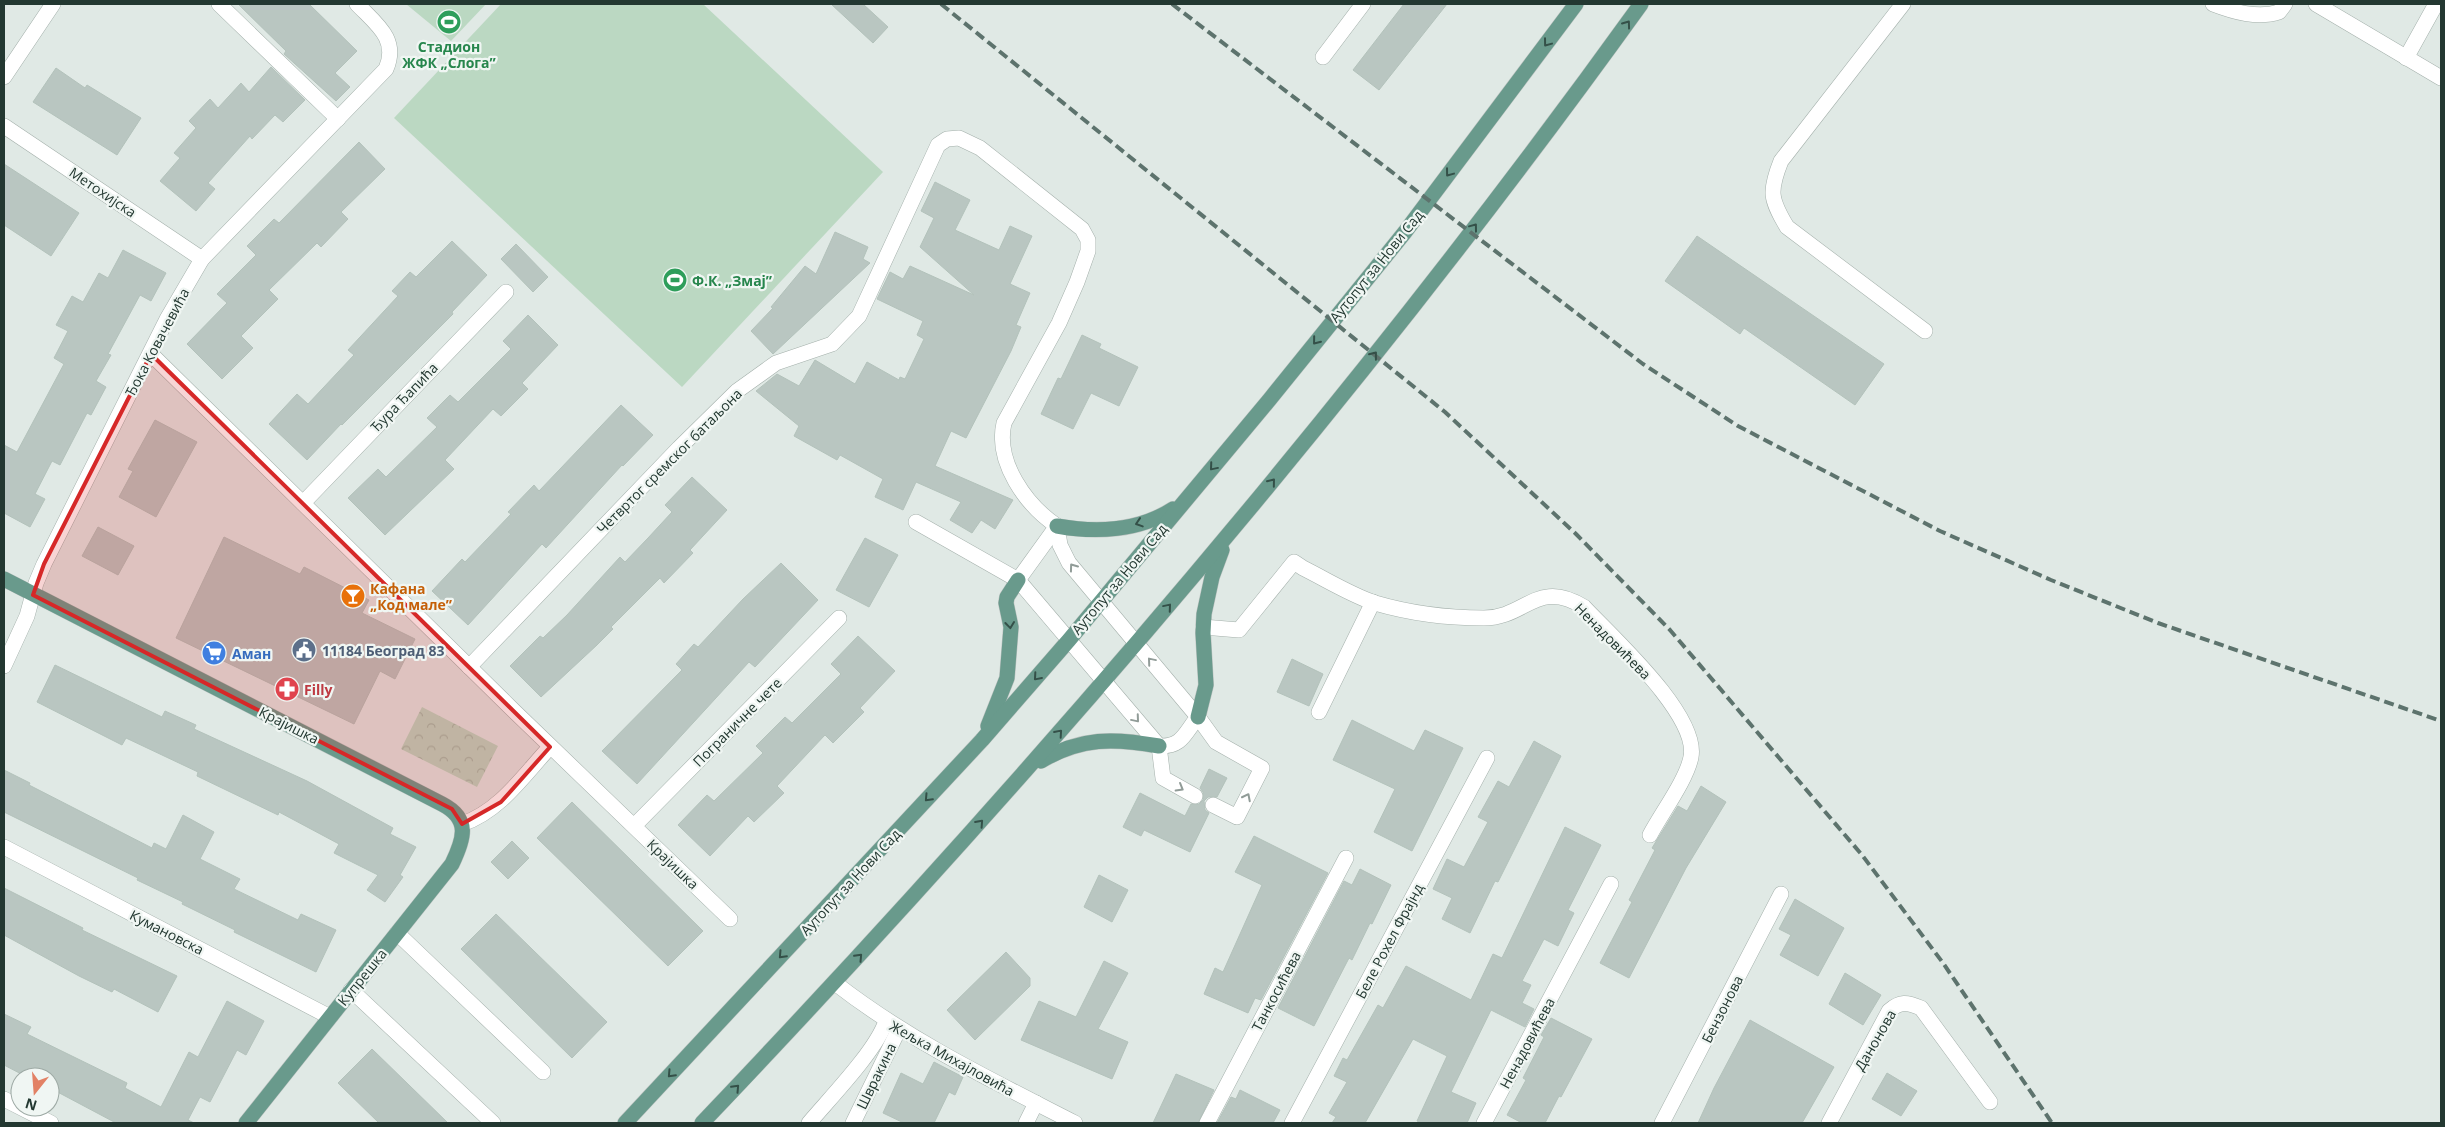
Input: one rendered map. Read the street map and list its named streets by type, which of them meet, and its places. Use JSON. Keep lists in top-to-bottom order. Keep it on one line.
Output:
{"streets":{"main road":["Аутопут за Нови Сад","Крајишка","Купрешка"],"street":["Метохијска","Ђока Ковачевића","Ђура Ђапића","Четвртог сремског батаљона","Ненадовићева","Пограничне чете","Кумановска","Беле Рохел Фрајнд","Танкосићева","Бензонова","Данонова","Жељка Михајловића","Швракина"]},"crossings":[["Метохијска","Ђока Ковачевића"],["Ђока Ковачевића","Крајишка"],["Ђура Ђапића","Крајишка"],["Четвртог сремског батаљона","Крајишка"],["Пограничне чете","Крајишка"],["Крајишка","Купрешка"],["Кумановска","Купрешка"],["Жељка Михајловића","Швракина"]],"places":{"sports":["Стадион ЖФК „Слога”","Ф.К. „Змај”"],"bar":["Кафана „Код мале”"],"public building":["11184 Београд 83"],"supermarket":["Аман"],"pharmacy":["Filly"]},"north":"bottom"}
